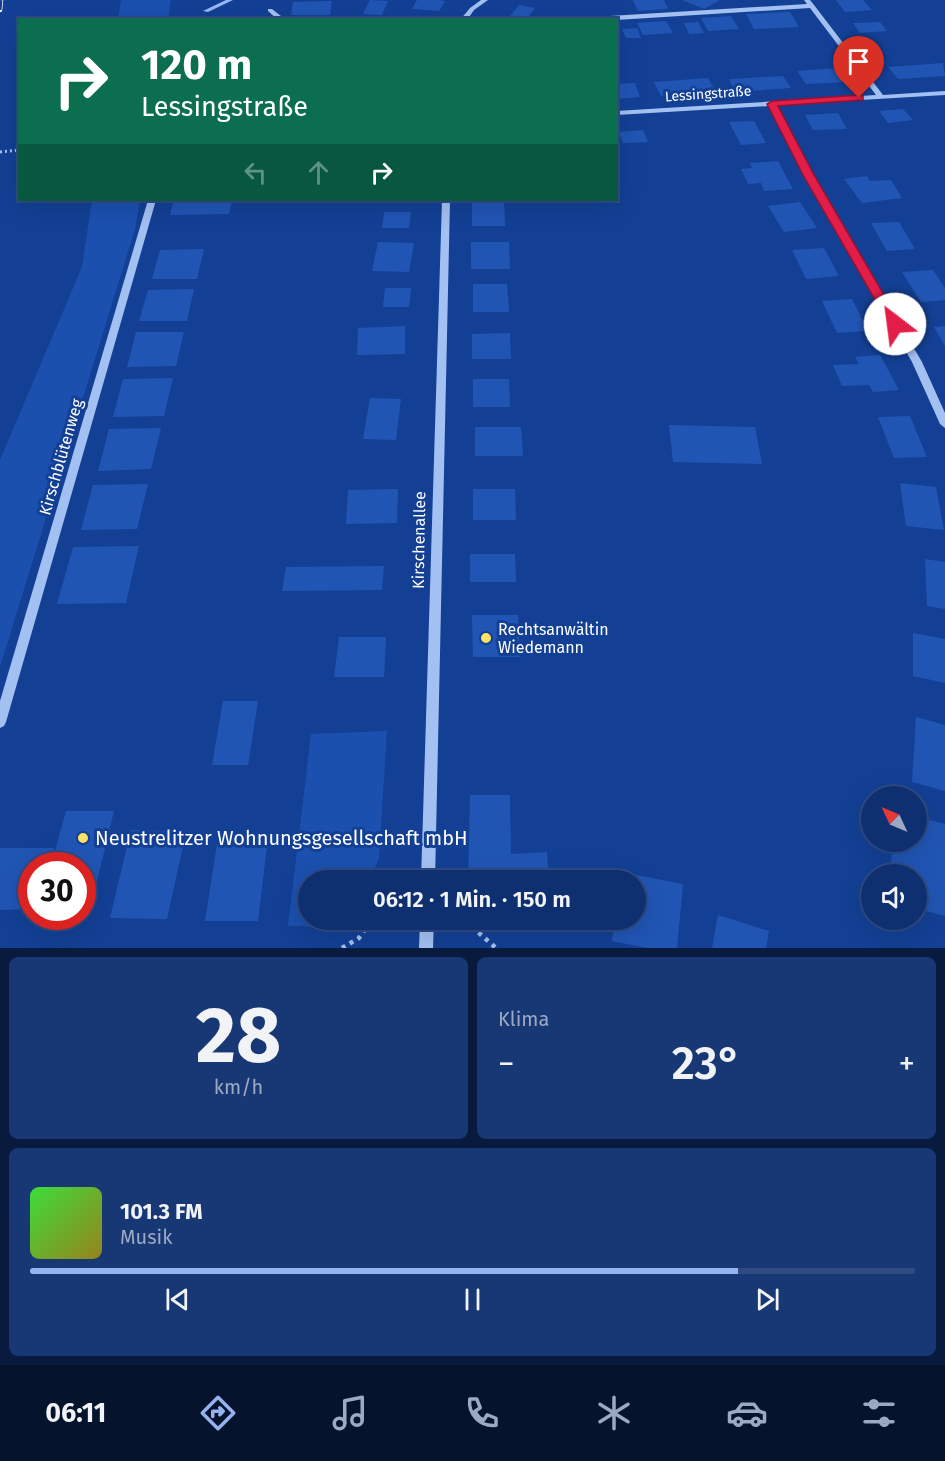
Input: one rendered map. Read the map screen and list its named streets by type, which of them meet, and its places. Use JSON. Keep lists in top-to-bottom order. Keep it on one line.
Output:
{"streets":{"street":["Lessingstraße","Kirschblütenweg","Kirschenallee"]},"places":["Rechtsanwältin Wiedemann","Neustrelitzer Wohnungsgesellschaft mbH"],"north":"top left","page":{"turn":["120 m","Lessingstraße"],"limit":"30","trip":"06:12 · 1 Min. · 150 m","tile":[["28","km/h"],"Klima"],"heat":["−","23°","+"],"song":["101.3 FM","Musik"],"tabs":"06:11"}}
